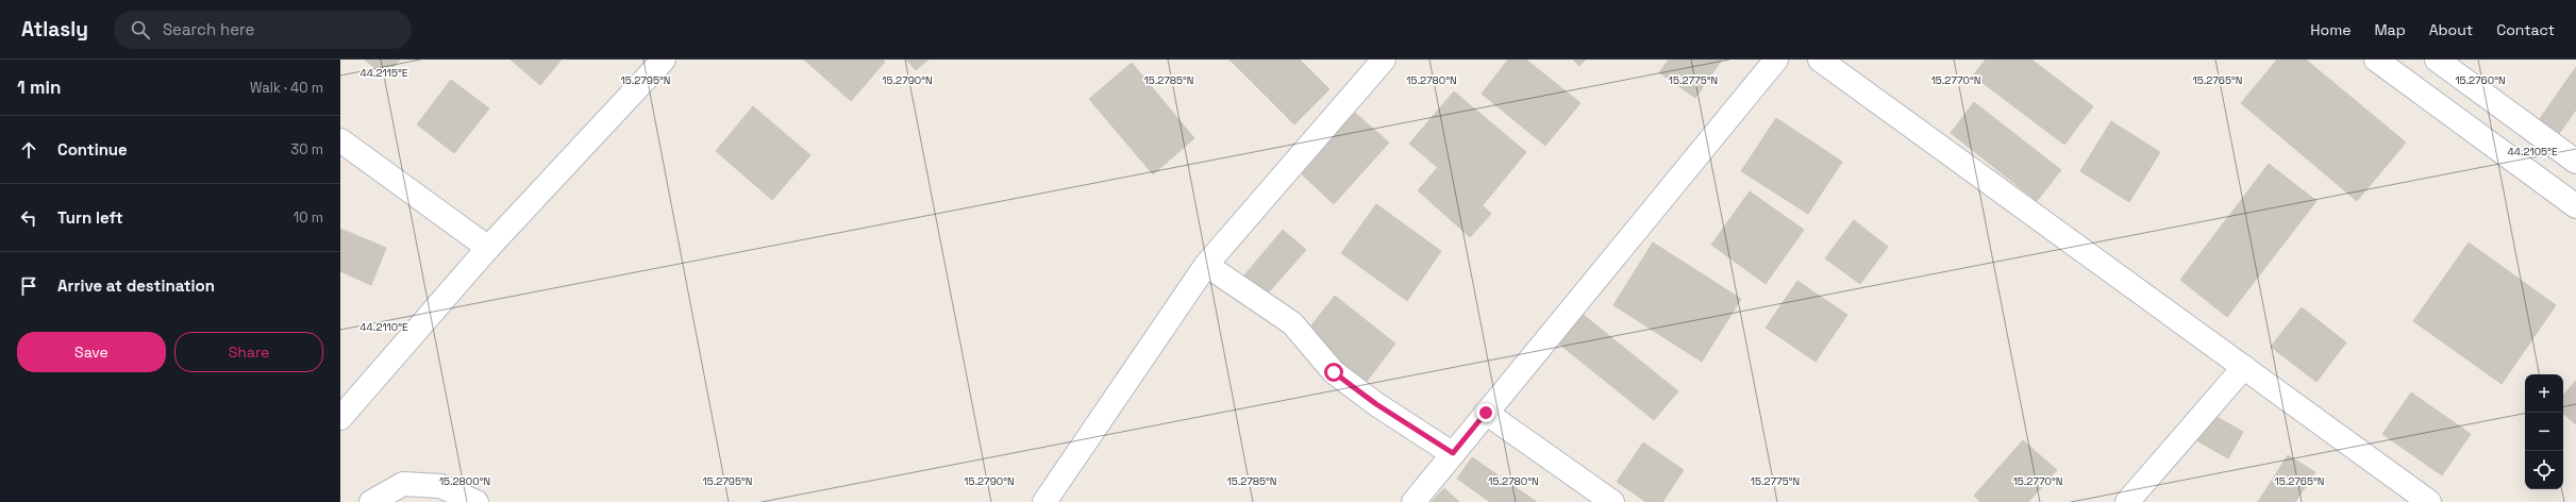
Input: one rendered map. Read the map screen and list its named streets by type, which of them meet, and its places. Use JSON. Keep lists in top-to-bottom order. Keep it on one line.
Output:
{"page":{"header":"Atlasly","search":"Search here","nav":["Home","Map","About","Contact"],"heading":["1 min","Walk · 40 m"],"list":[["Continue","30 m"],["Turn left","10 m"],"Arrive at destination"],"buttons":["Save","Share"],"map_buttons":["+","−"]},"coordinates":["44.2115°E","15.2795°N","15.2790°N","15.2785°N","15.2780°N","15.2775°N","15.2770°N","15.2765°N","15.2760°N","44.2105°E","44.2110°E","15.2800°N"]}
